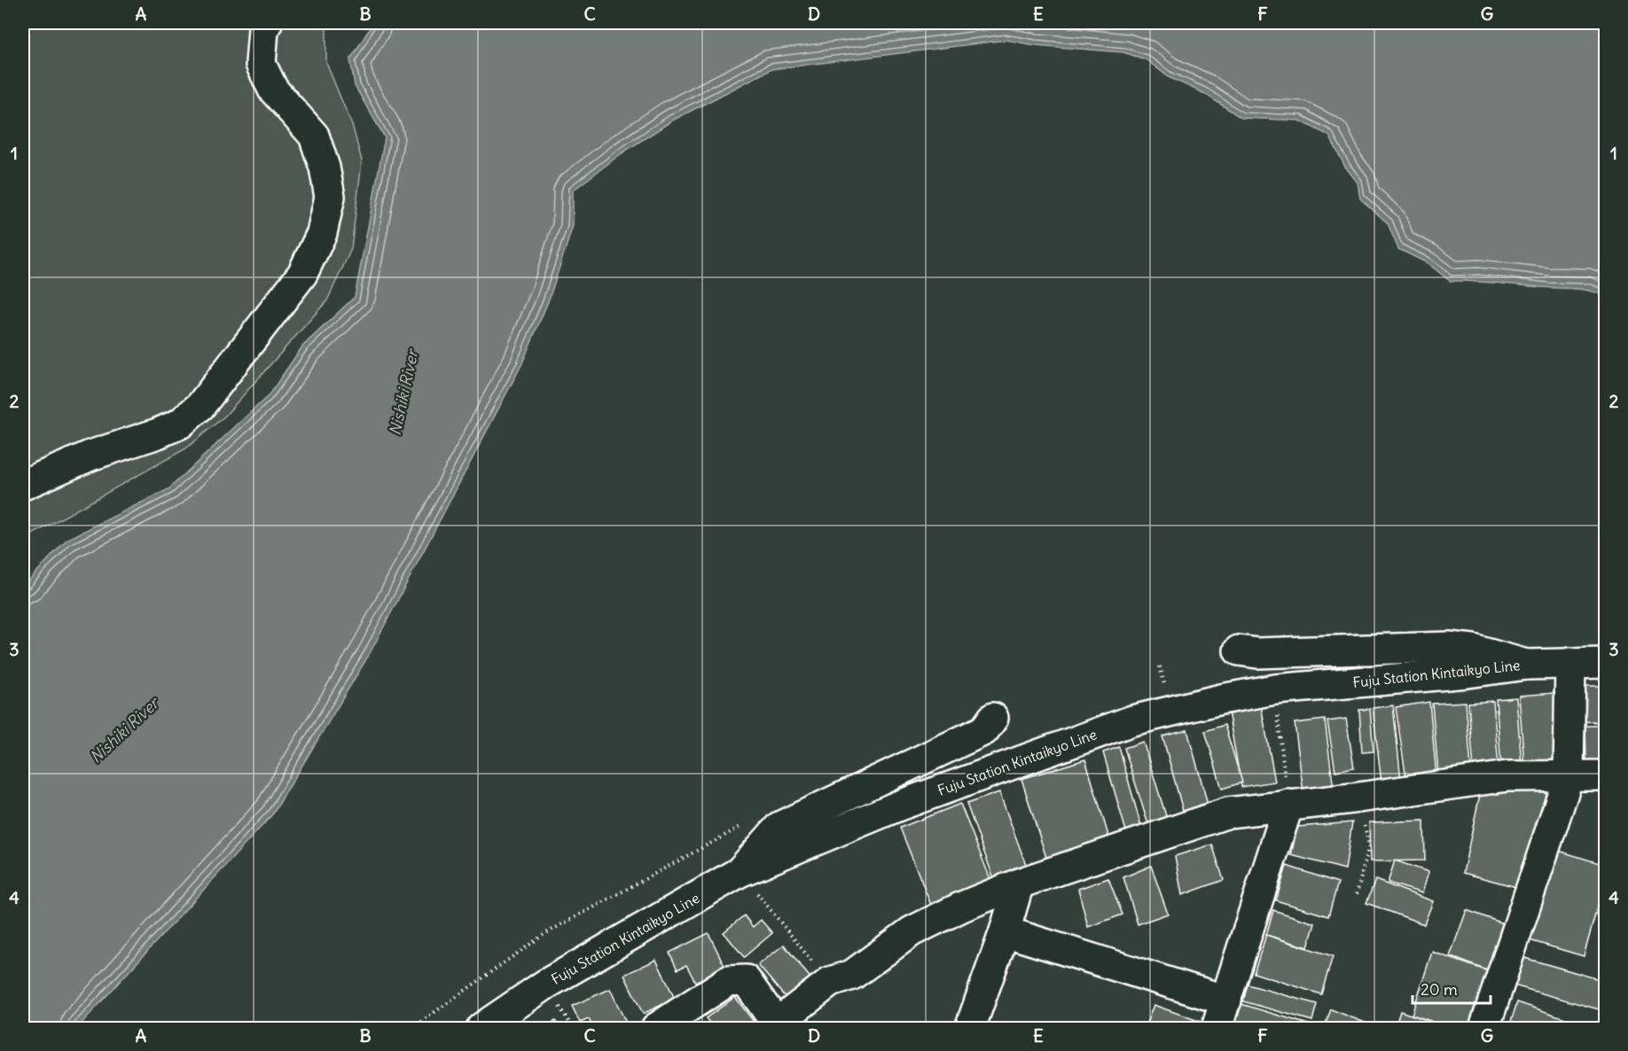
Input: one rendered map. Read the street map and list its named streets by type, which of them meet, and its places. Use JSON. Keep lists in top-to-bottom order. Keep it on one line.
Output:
{"streets":{"street":["Fuju Station Kintaikyo Line"]},"water":["Nishiki River"],"scale_bar":"20 m","grid":{"columns":["A","B","C","D","E","F","G"],"rows":["1","2","3","4"]}}
